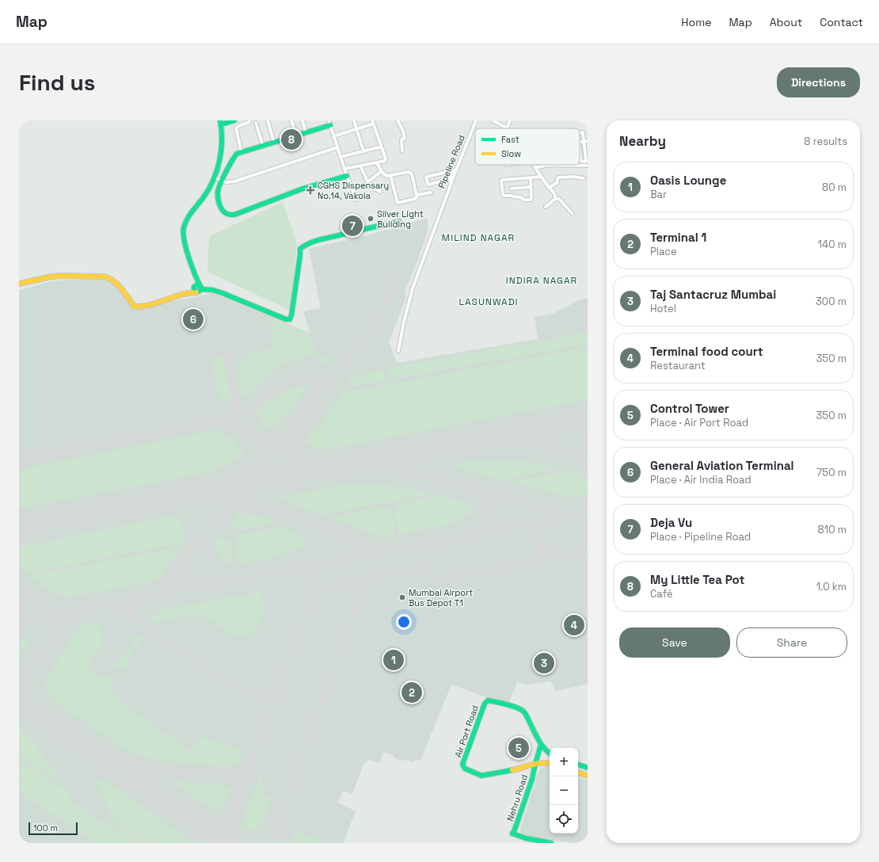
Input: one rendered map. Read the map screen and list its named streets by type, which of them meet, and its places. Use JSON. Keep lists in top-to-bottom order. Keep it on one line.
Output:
{"streets":{"street":["Pipeline Road","Air Port Road","Nehru Road"]},"crossings":[["Air Port Road","Nehru Road"]],"districts":["MILIND NAGAR","INDIRA NAGAR","LASUNWADI"],"places":{"health":["CGHS Dispensary No.14, Vakola"],"other":["Silver Light Building","Mumbai Airport Bus Depot T1"]},"legend":["Fast","Slow"],"scale_bar":"100 m","page":{"header":"Map","nav":["Home","Map","About","Contact"],"buttons":["Directions",["Save","Share"]],"title":"Find us","heading":["Nearby","8 results"],"pins":["8","7","6","4","1","3","2","5"],"list":[{"mark":"1","name":"Oasis Lounge","note":"Bar","value":"80 m"},{"mark":"2","name":"Terminal 1","note":"Place","value":"140 m"},{"mark":"3","name":"Taj Santacruz Mumbai","note":"Hotel","value":"300 m"},{"mark":"4","name":"Terminal food court","note":"Restaurant","value":"350 m"},{"mark":"5","name":"Control Tower","note":"Place · Air Port Road","value":"350 m"},{"mark":"6","name":"General Aviation Terminal","note":"Place · Air India Road","value":"750 m"},{"mark":"7","name":"Deja Vu","note":"Place · Pipeline Road","value":"810 m"},{"mark":"8","name":"My Little Tea Pot","note":"Café","value":"1.0 km"}],"map_buttons":["+","−"],"scale":"100 m"}}
